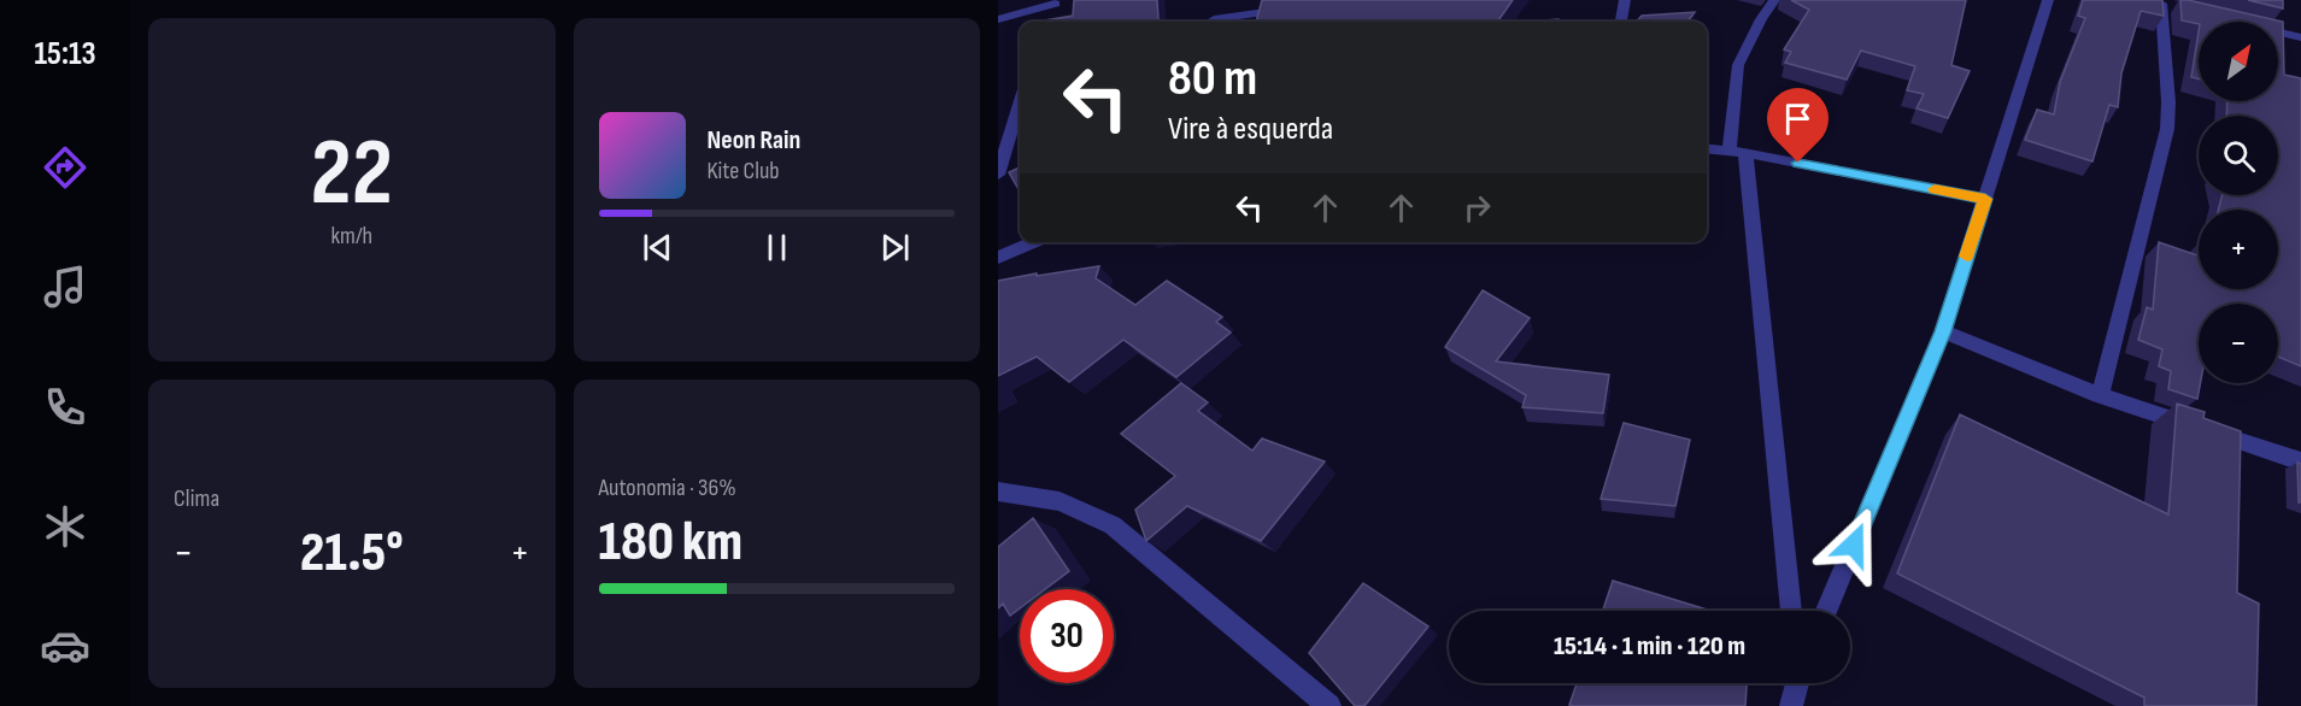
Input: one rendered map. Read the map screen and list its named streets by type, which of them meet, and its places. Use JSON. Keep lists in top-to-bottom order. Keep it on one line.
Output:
{"north":"top right","page":{"tabs":"15:13","tile":[["22","km/h"],"Clima",["Autonomia · 36%","180 km"]],"map_buttons":["+","−"],"turn":["80 m","Vire à esquerda"],"song":["Neon Rain","Kite Club"],"heat":["−","21.5°","+"],"limit":"30","trip":"15:14 · 1 min · 120 m"}}
